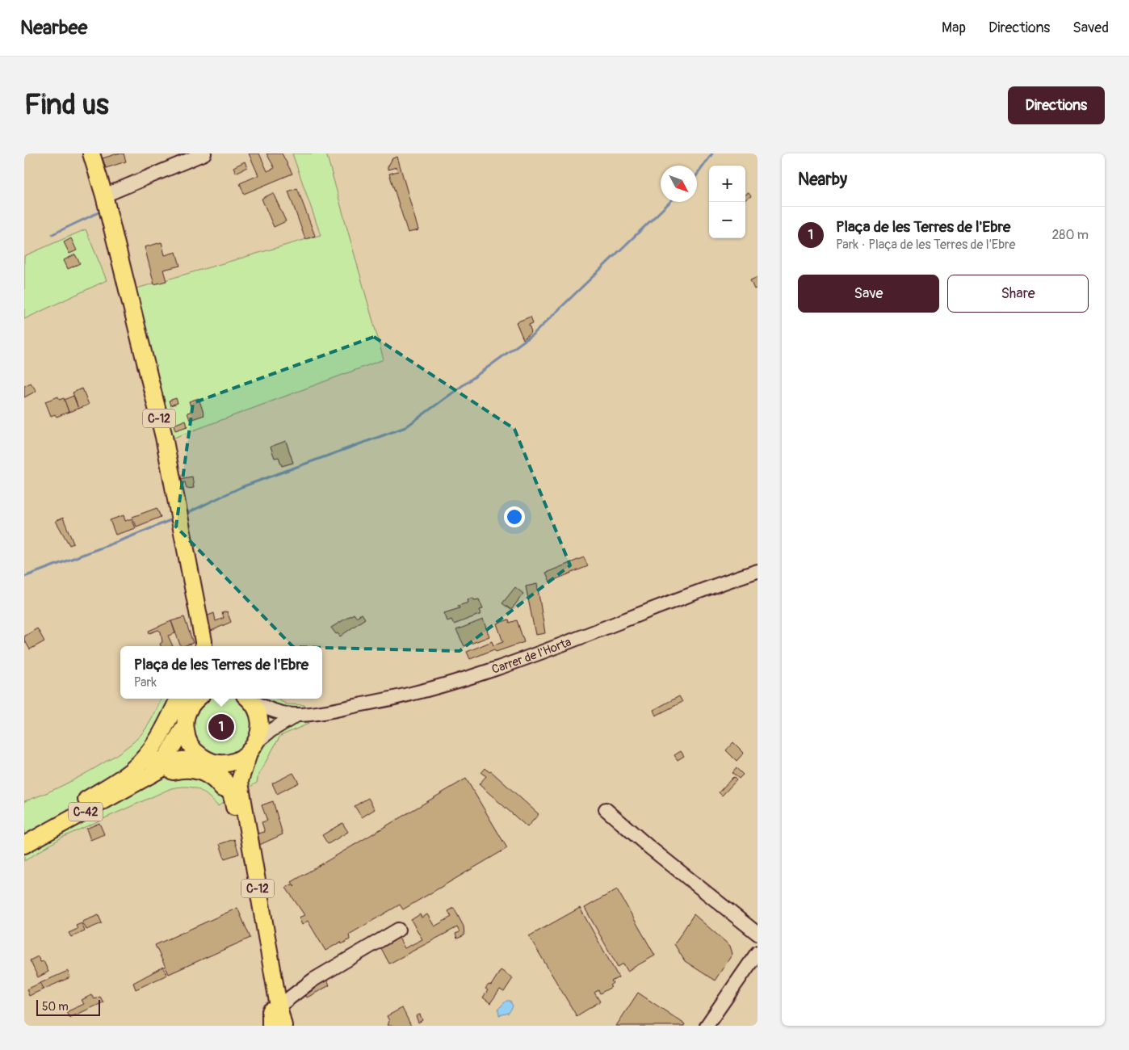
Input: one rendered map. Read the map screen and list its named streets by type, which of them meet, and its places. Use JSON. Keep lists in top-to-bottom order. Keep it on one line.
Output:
{"streets":{"main road":["C-12","C-42"],"street":["Carrer de l'Horta"]},"crossings":[["C-12","C-42"]],"scale_bar":"50 m","north":"bottom right","page":{"header":"Nearbee","nav":["Map","Directions","Saved"],"buttons":["Directions",["Save","Share"]],"title":"Find us","heading":"Nearby","map_buttons":["+","−"],"list":[{"mark":"1","name":"Plaça de les Terres de l'Ebre","note":"Park · Plaça de les Terres de l'Ebre","value":"280 m"}],"popup":["Plaça de les Terres de l'Ebre","Park"],"pins":"1","scale":"50 m"}}
